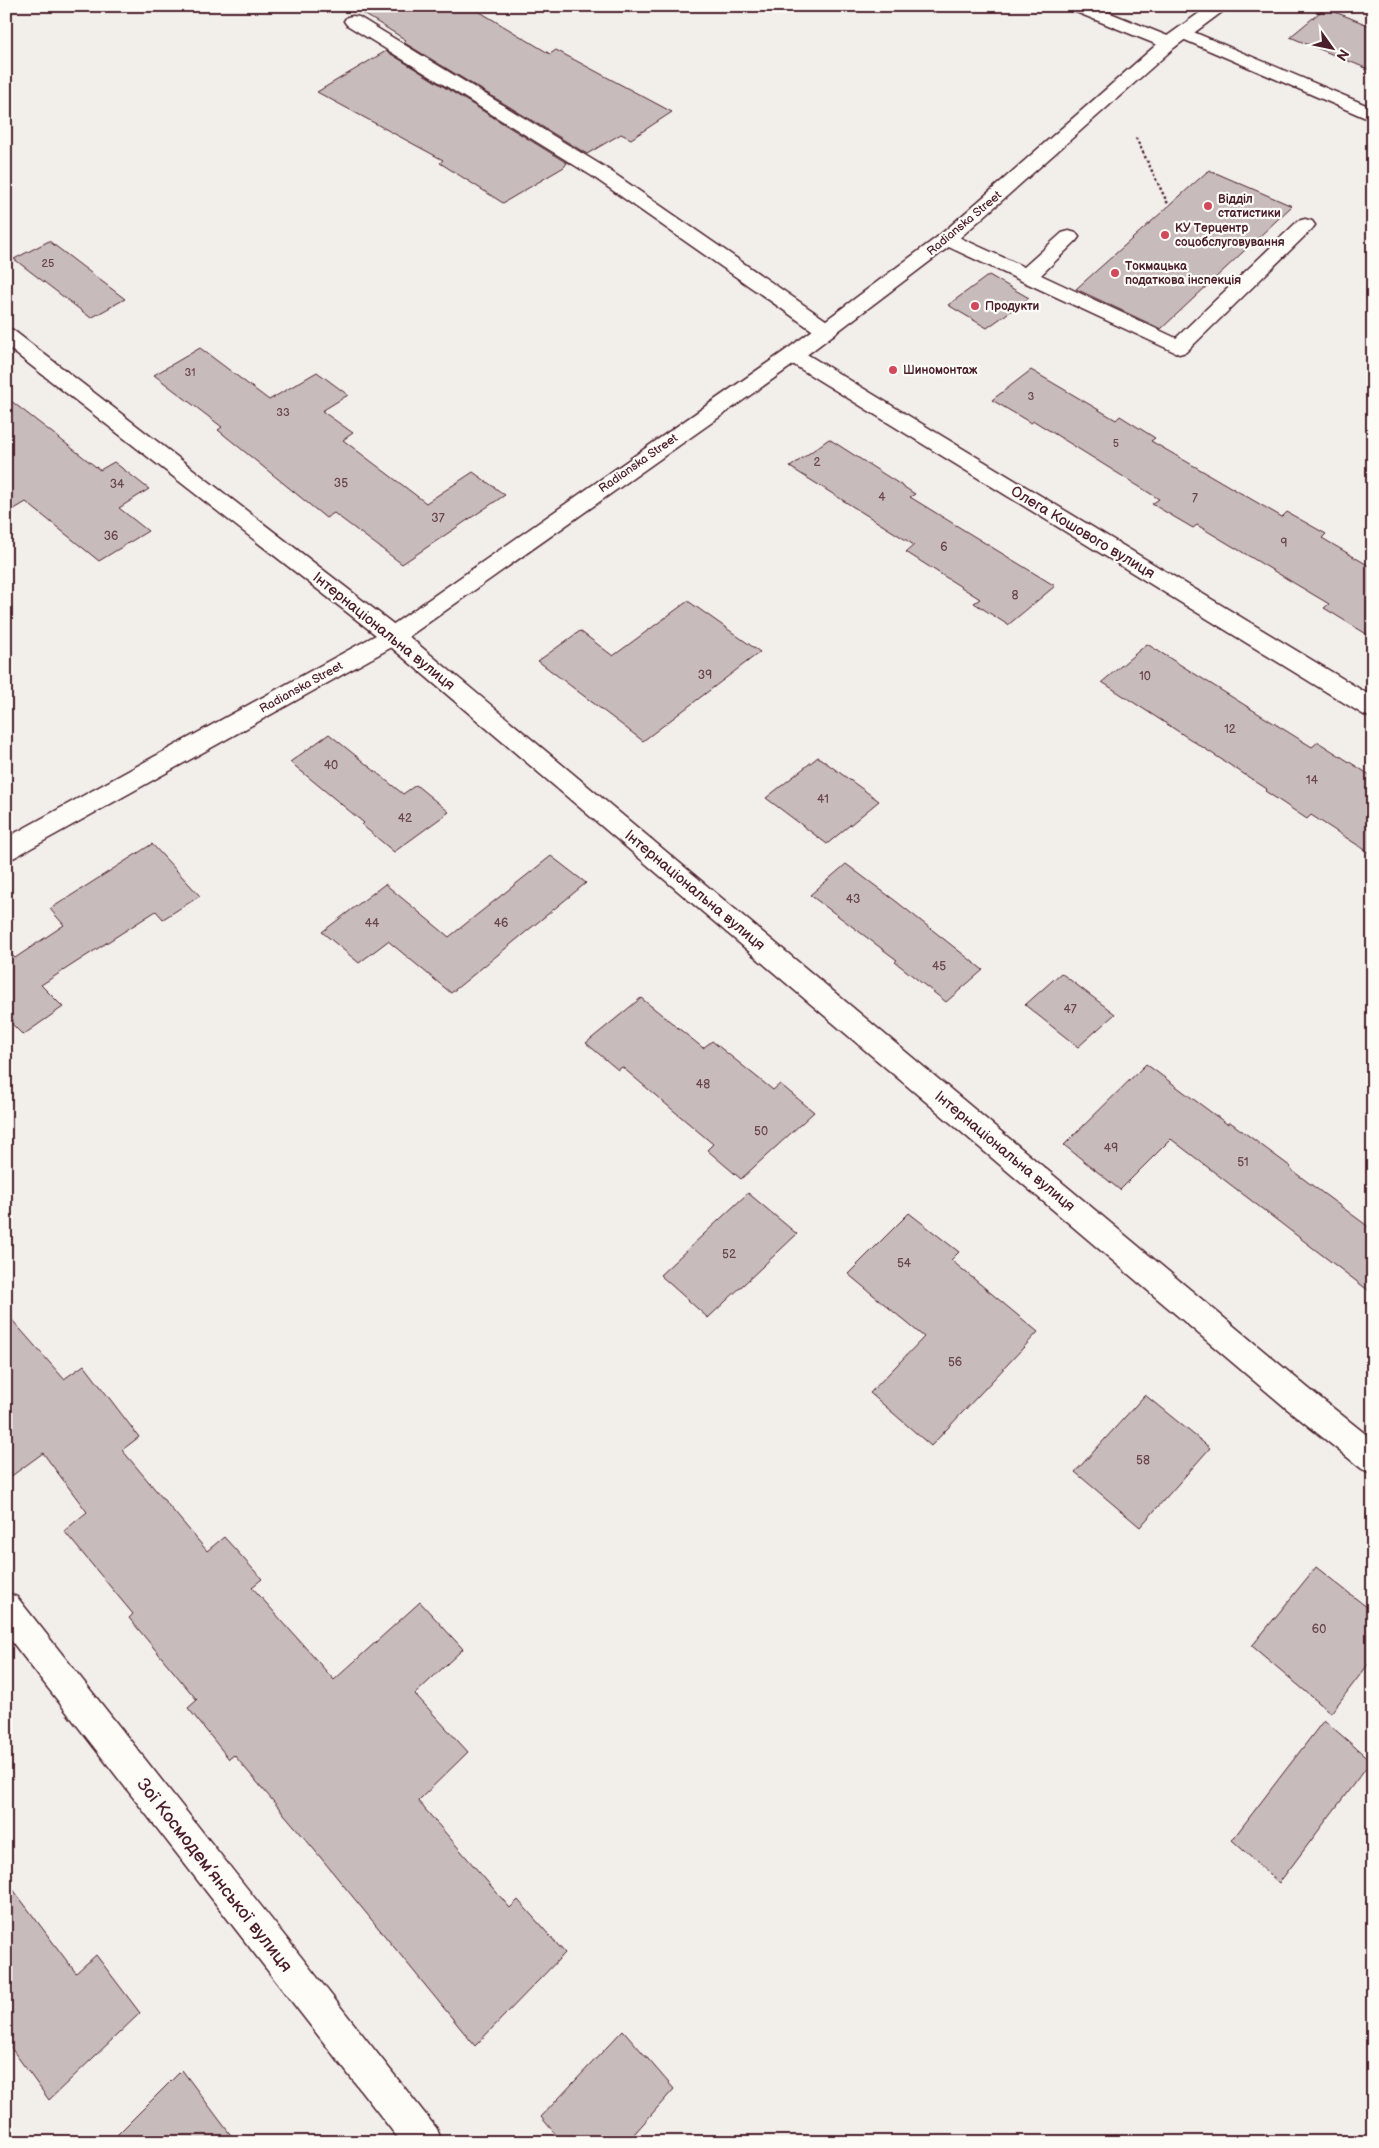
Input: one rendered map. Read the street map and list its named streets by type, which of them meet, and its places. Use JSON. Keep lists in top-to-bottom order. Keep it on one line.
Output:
{"streets":{"street":["Radianska Street","Олега Кошового вулиця","Інтернаціональна вулиця","Зої Космодем’янської вулиця"]},"crossings":[["Radianska Street","Олега Кошового вулиця"],["Radianska Street","Інтернаціональна вулиця"]],"places":["Відділ статистики","КУ Терцентр соцобслуговування","Токмацька податкова інспекція","Продукти","Шиномонтаж"],"house_numbers":["25","31","3","33","5","2","35","34","4","7","37","36","9","6","8","39","10","12","40","14","41","42","43","44","46","45","47","48","50","49","51","52","54","56","58","60"],"north":"bottom right"}
